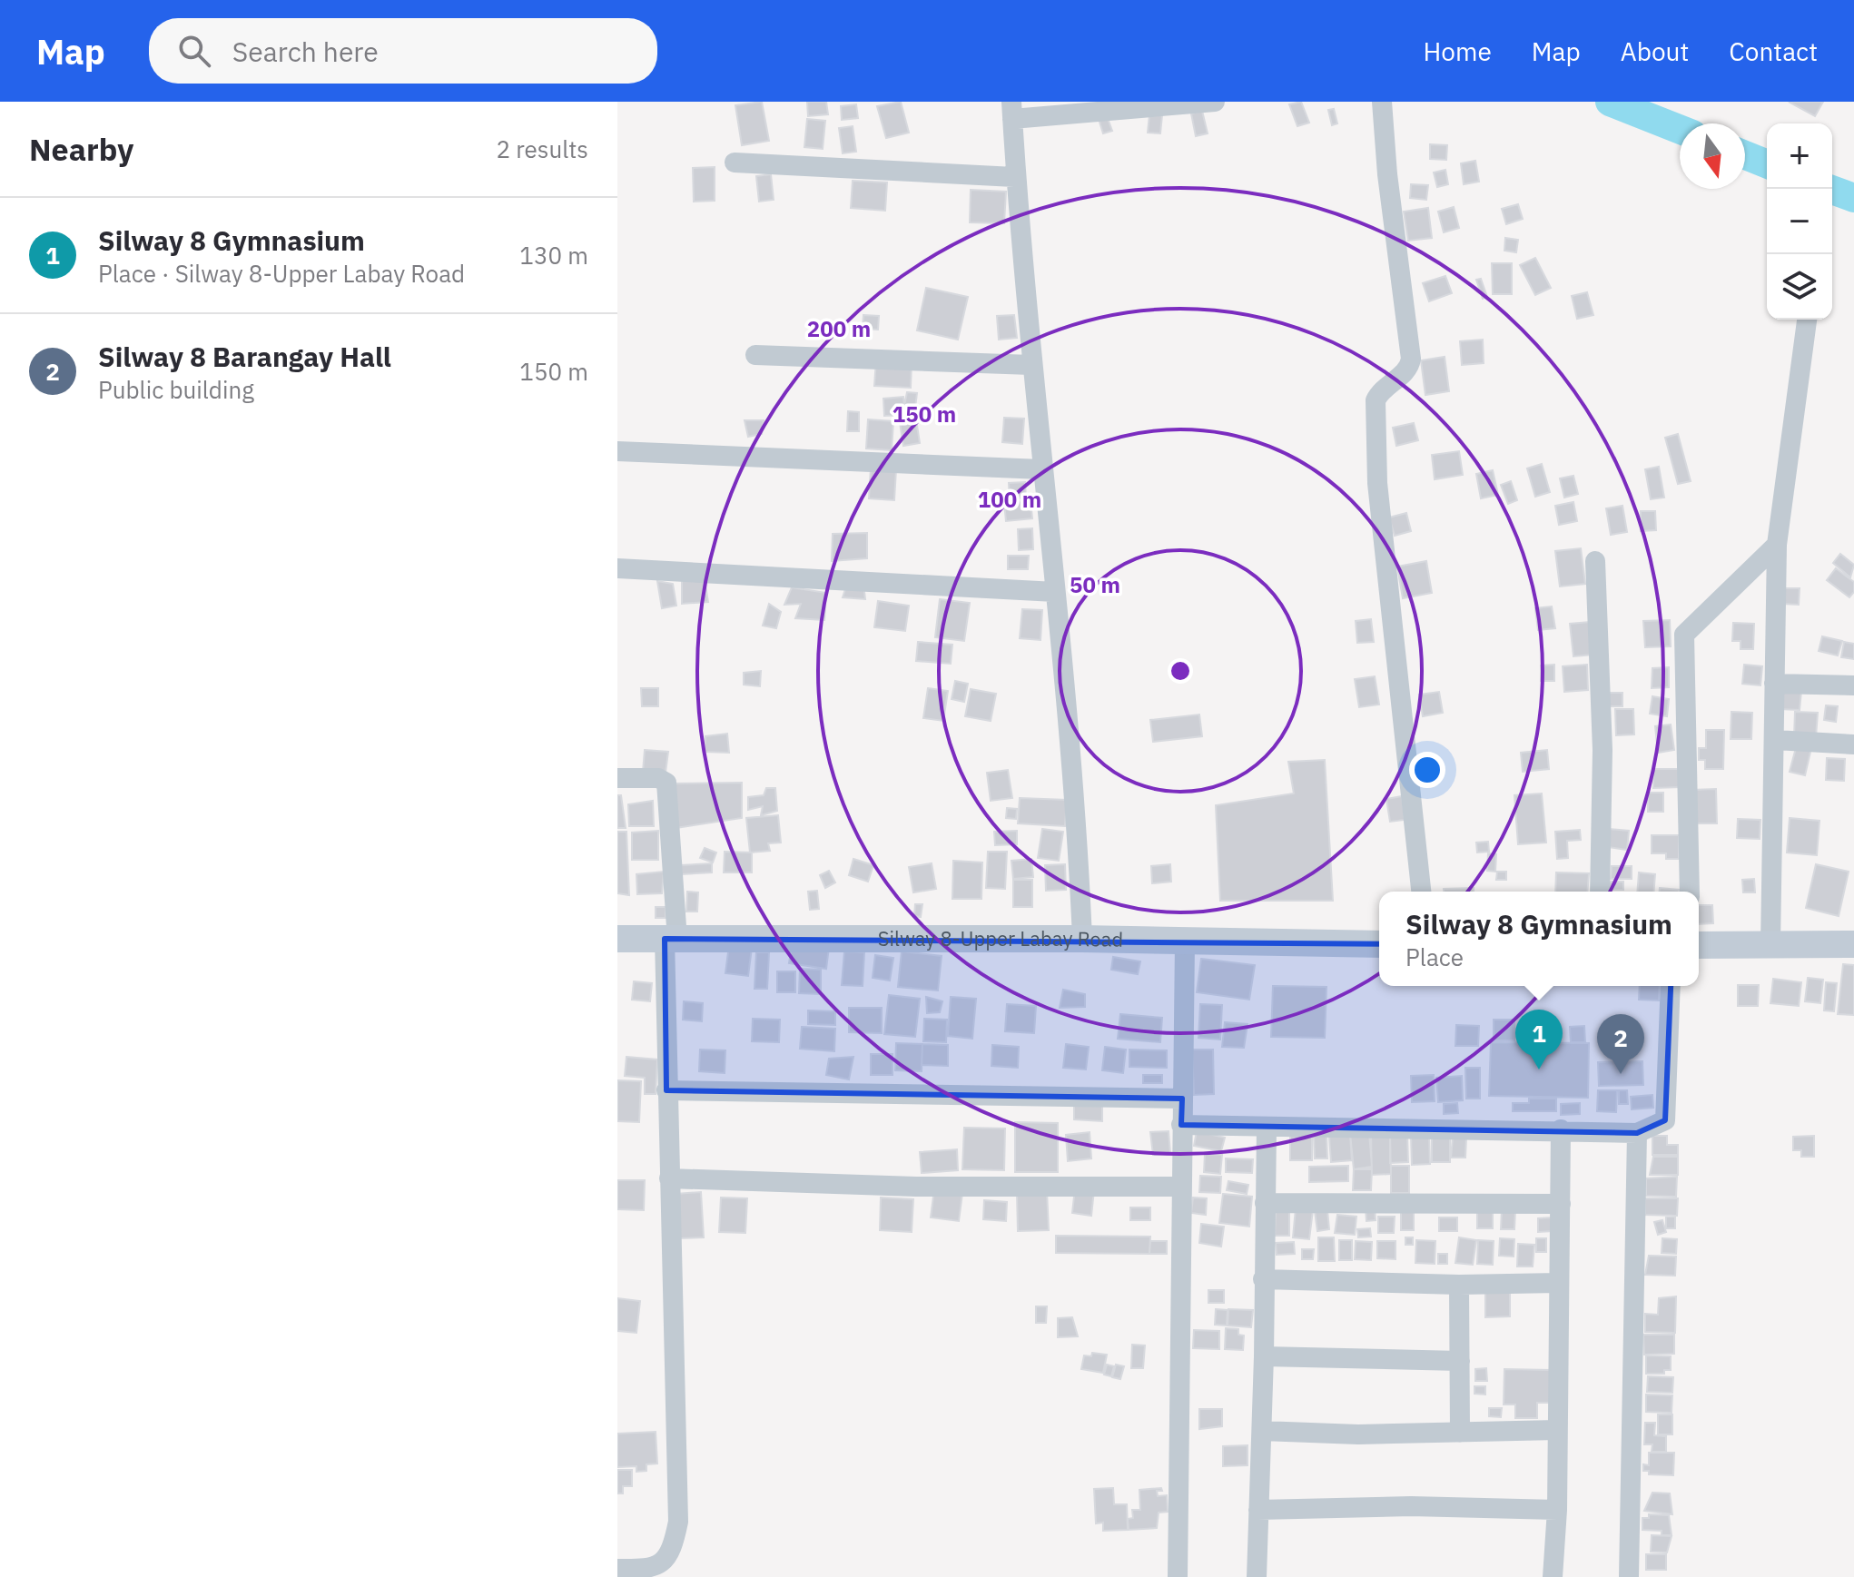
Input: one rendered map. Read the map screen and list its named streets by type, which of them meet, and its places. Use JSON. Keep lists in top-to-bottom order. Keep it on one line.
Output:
{"streets":{"main road":["Silway 8-Upper Labay Road"]},"north":"bottom","page":{"header":"Map","search":"Search here","nav":["Home","Map","About","Contact"],"heading":["Nearby","2 results"],"map_buttons":["+","−"],"list":[{"mark":"1","name":"Silway 8 Gymnasium","note":"Place · Silway 8-Upper Labay Road","value":"130 m"},{"mark":"2","name":"Silway 8 Barangay Hall","note":"Public building","value":"150 m"}],"popup":["Silway 8 Gymnasium","Place"],"pins":["1","2"]},"rings":["200 m","150 m","100 m","50 m"]}
